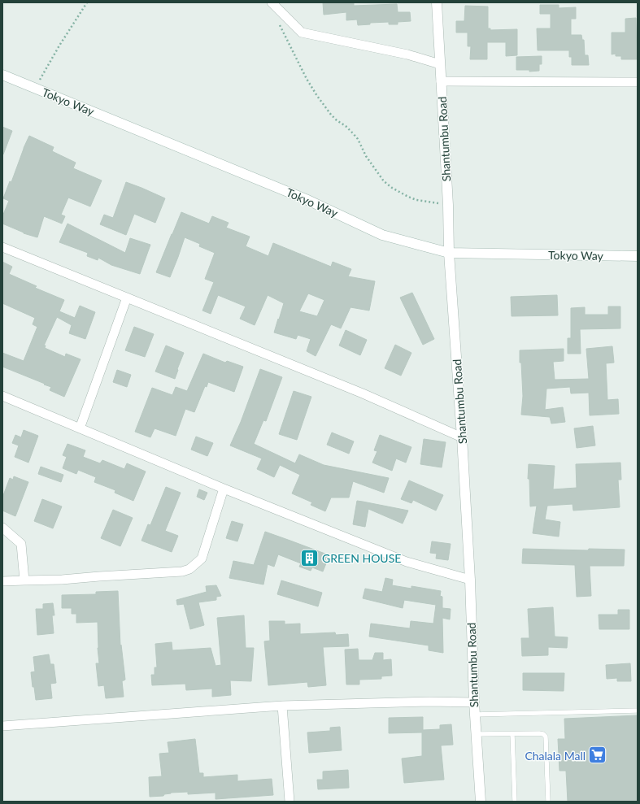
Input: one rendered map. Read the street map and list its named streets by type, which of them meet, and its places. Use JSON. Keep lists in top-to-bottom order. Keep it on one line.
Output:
{"streets":{"street":["Tokyo Way","Shantumbu Road"]},"crossings":[["Tokyo Way","Shantumbu Road"]],"places":{"building":["GREEN HOUSE"],"supermarket":["Chalala Mall"]}}
